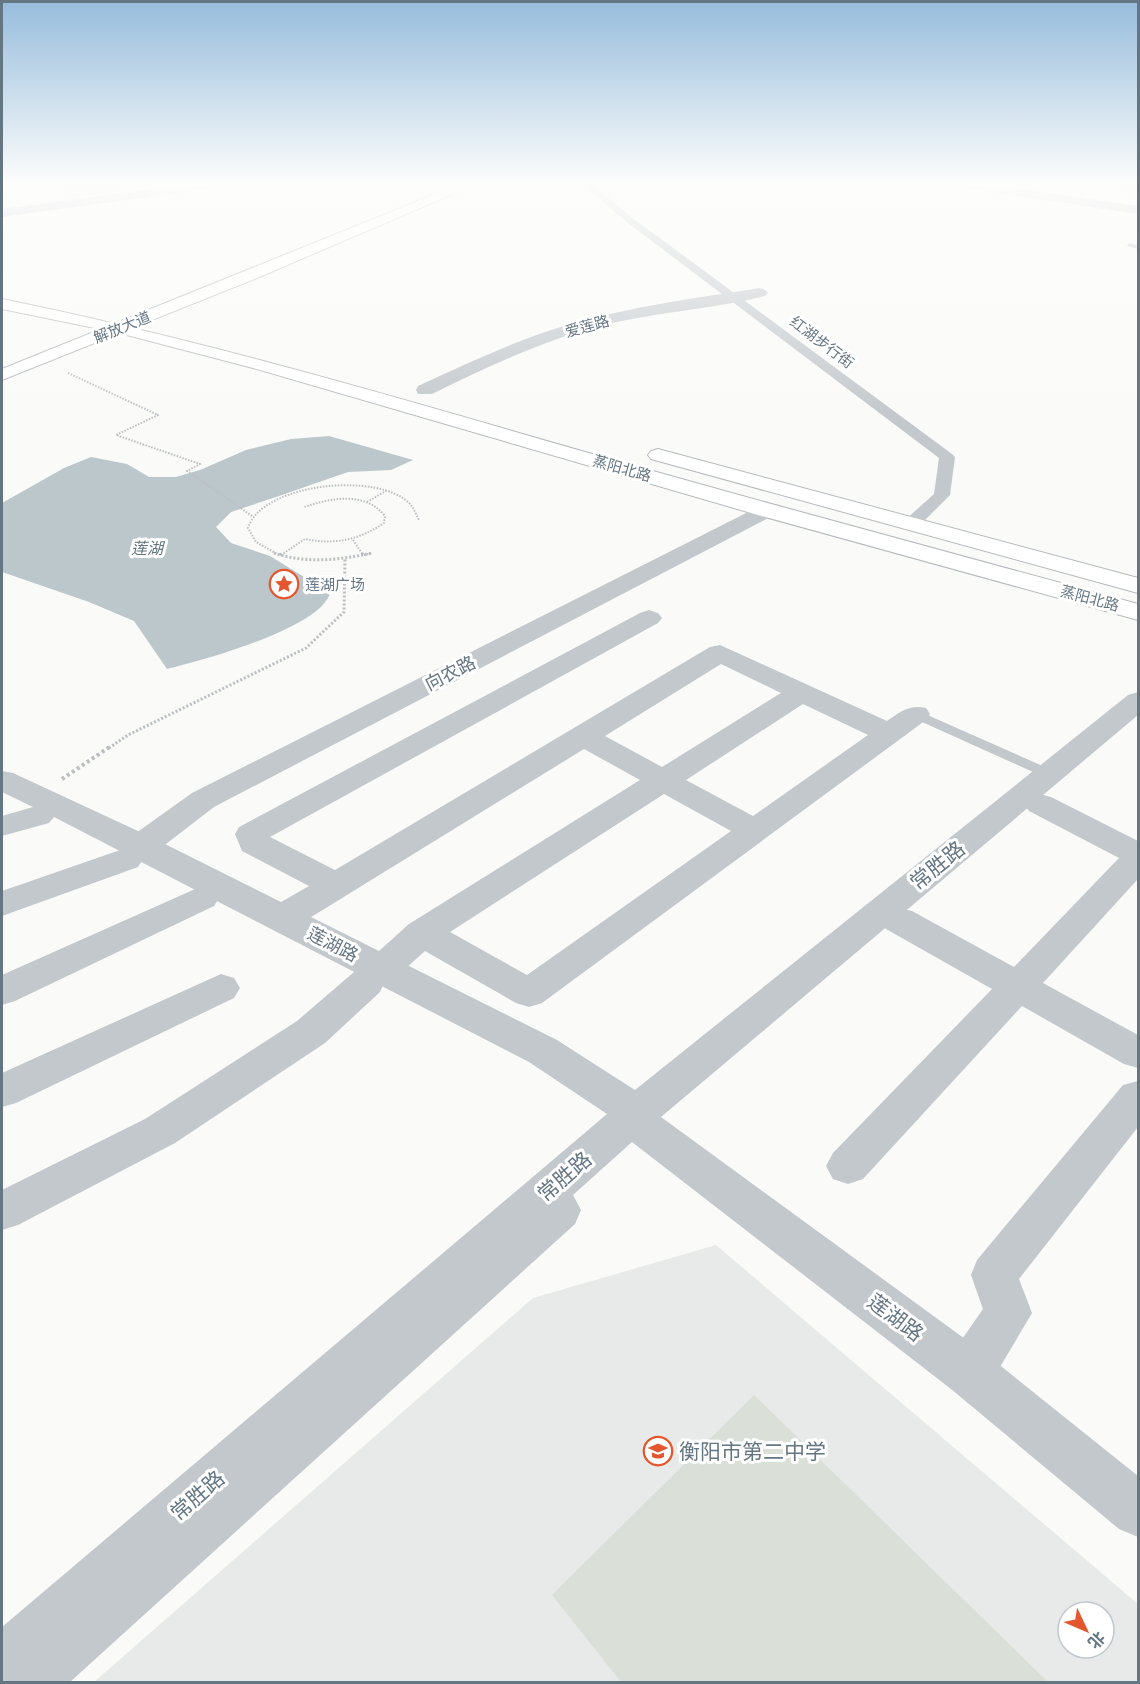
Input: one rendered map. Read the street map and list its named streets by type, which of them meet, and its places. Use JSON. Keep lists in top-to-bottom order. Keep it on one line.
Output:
{"streets":{"main road":["解放大道","蒸阳北路"],"street":["爱莲路","红湖步行街","向农路","常胜路","莲湖路"]},"crossings":[["爱莲路","红湖步行街"],["解放大道","蒸阳北路"],["红湖步行街","蒸阳北路"],["蒸阳北路","向农路"],["向农路","莲湖路"],["常胜路","莲湖路"]],"water":["莲湖"],"places":{"place":["莲湖广场"],"school or university":["衡阳市第二中学"]},"north":"bottom right"}
